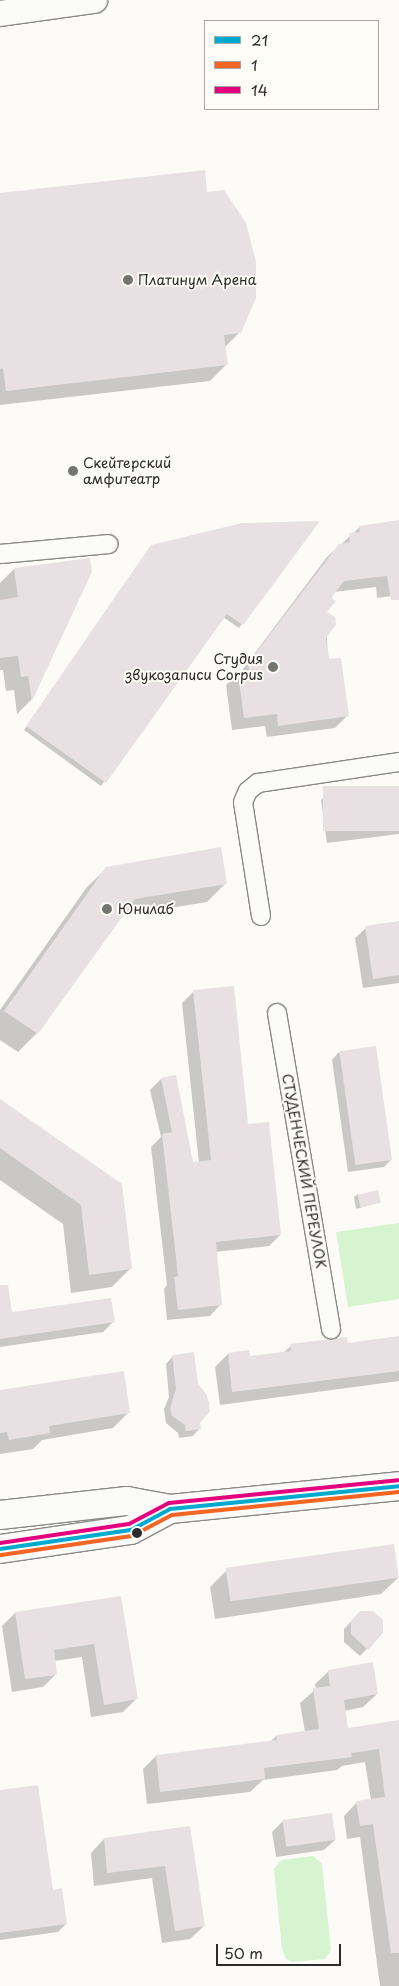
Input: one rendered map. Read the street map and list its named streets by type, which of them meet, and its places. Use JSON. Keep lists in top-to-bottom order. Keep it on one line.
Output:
{"streets":{"street":["СТУДЕНЧЕСКИЙ ПЕРЕУЛОК"]},"places":["Платинум Арена","Скейтерский амфитеатр","Студия звукозаписи Corpus","Юнилаб"],"lines":["transit line 14","transit line 21","transit line 1"],"legend":["21","1","14"],"scale_bar":"50 m"}
